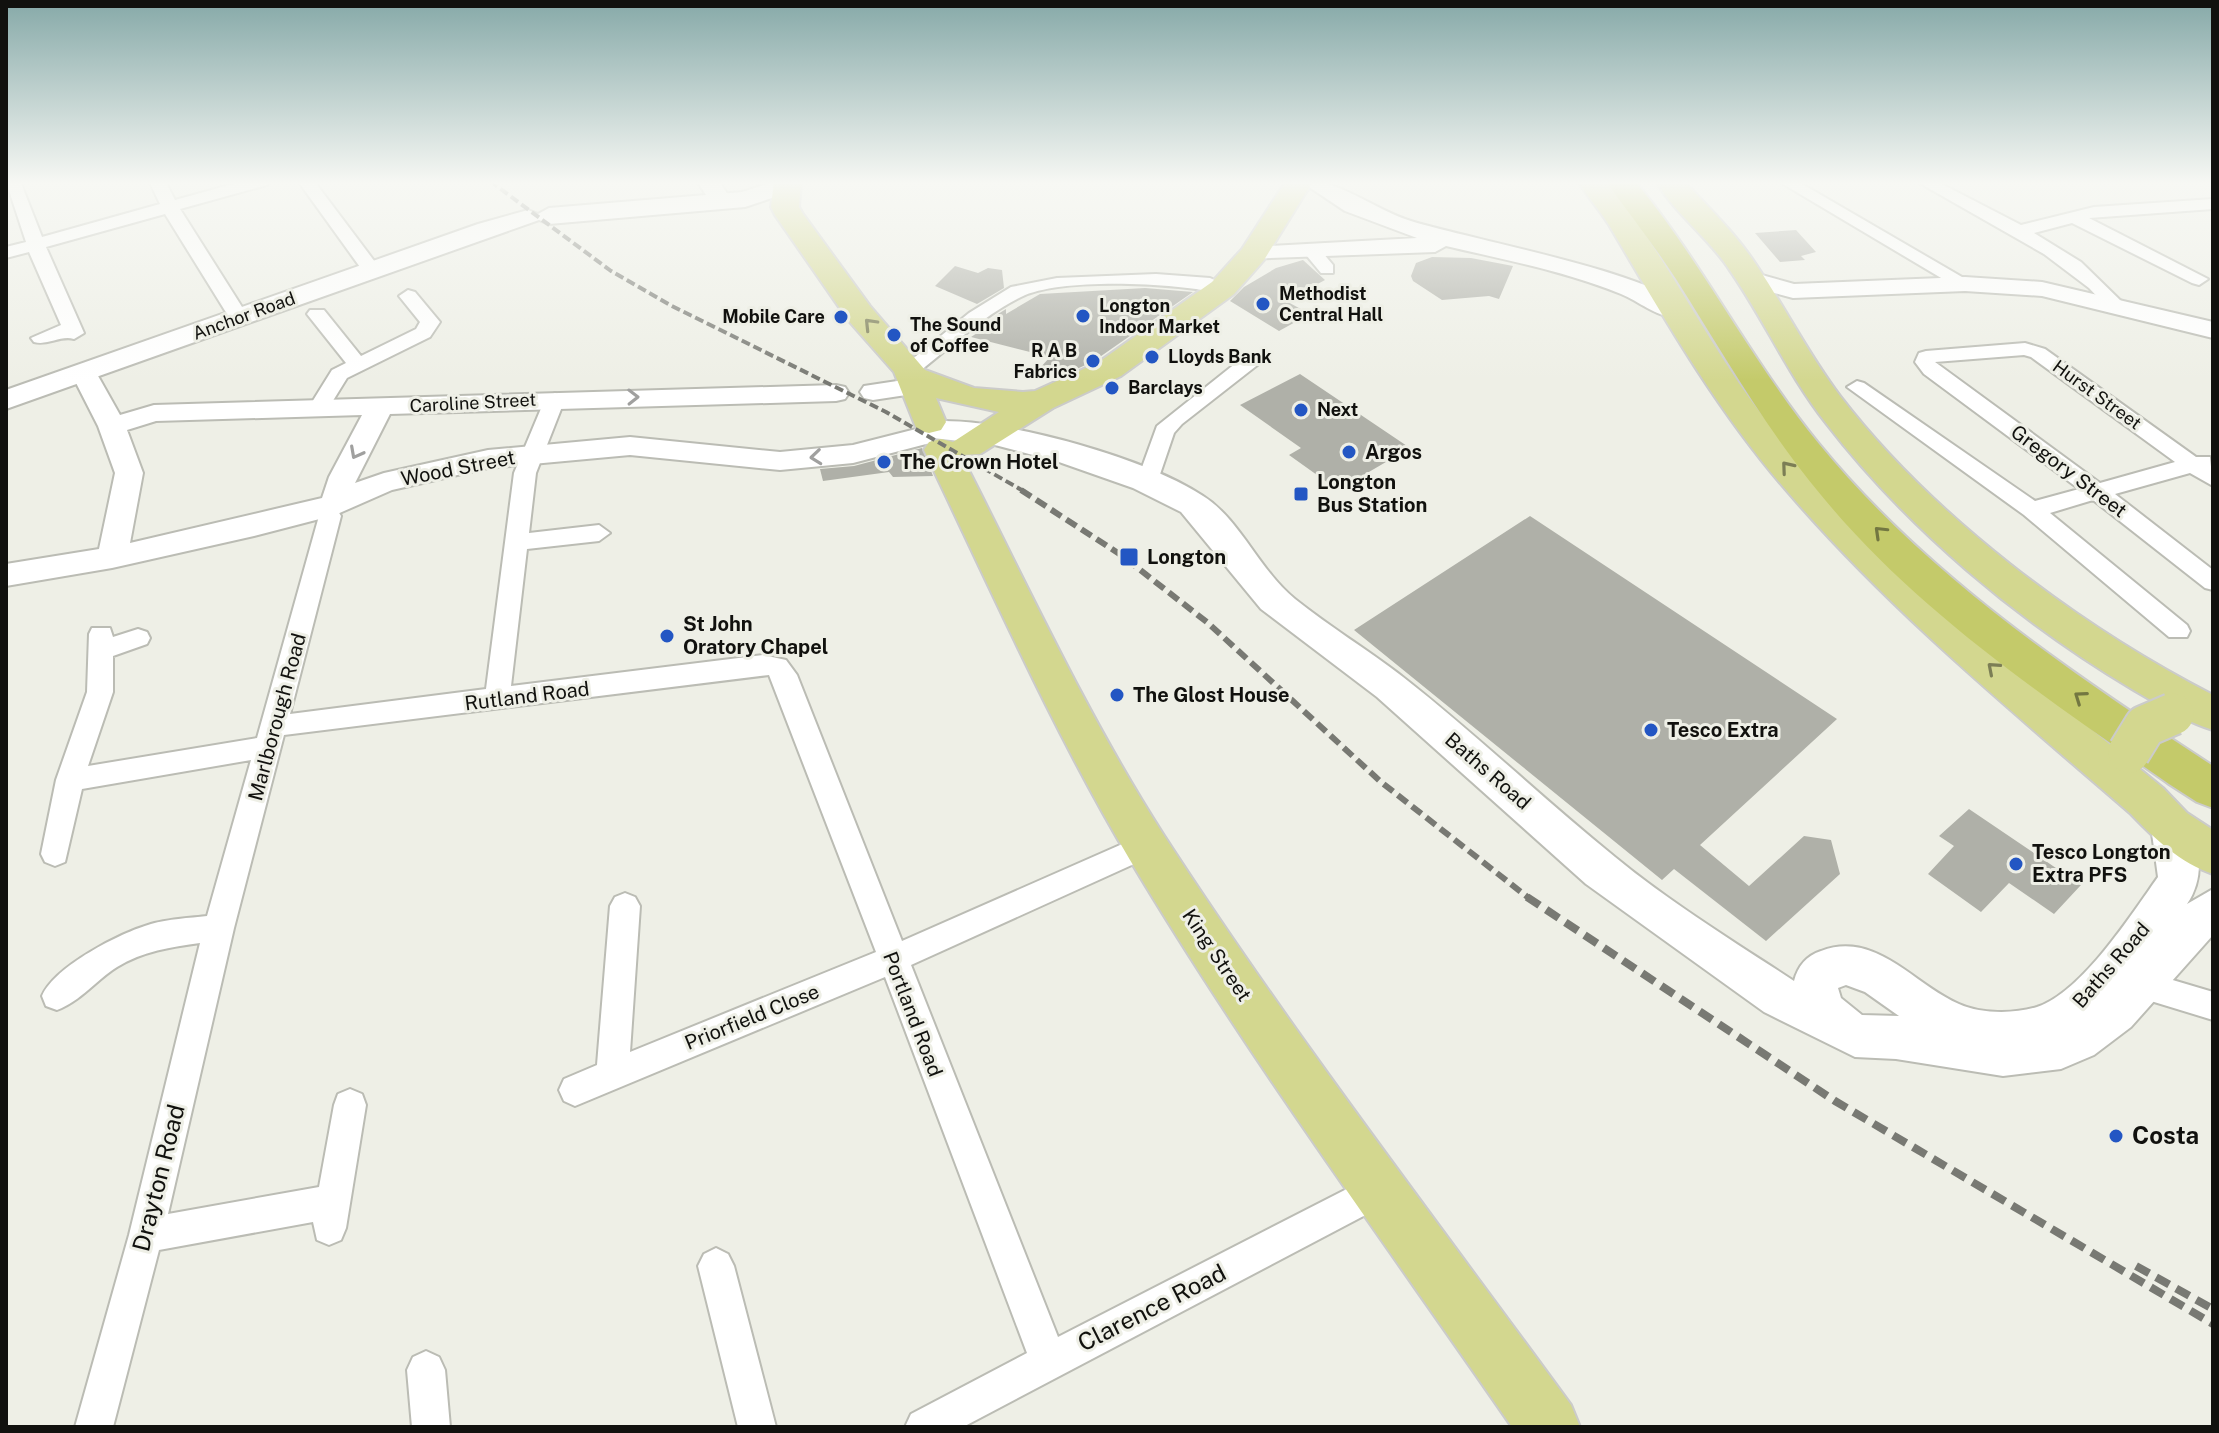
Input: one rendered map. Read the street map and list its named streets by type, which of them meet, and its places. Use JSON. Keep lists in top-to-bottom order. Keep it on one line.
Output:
{"streets":{"main road":["Anchor Road","Baths Road","King Street"],"street":["Hurst Street","Caroline Street","Wood Street","Gregory Street","Rutland Road","Marlborough Road","Portland Road","Priorfield Close","Drayton Road","Clarence Road"]},"crossings":[["Hurst Street","Gregory Street"],["Wood Street","Marlborough Road"],["Wood Street","Baths Road"],["Wood Street","King Street"],["Rutland Road","Marlborough Road"],["Rutland Road","Portland Road"],["Marlborough Road","Drayton Road"],["Baths Road","King Street"],["King Street","Priorfield Close"],["King Street","Clarence Road"],["Portland Road","Priorfield Close"],["Portland Road","Clarence Road"]],"one_way":["Caroline Street"],"places":{"other":["Methodist Central Hall","Longton Indoor Market","Mobile Care","The Sound of Coffee","Lloyds Bank","R A B Fabrics","Barclays","Next","Argos","The Crown Hotel","St John Oratory Chapel","The Glost House","Tesco Extra","Tesco Longton Extra PFS","Costa"],"transit":["Longton Bus Station","Longton"]}}
